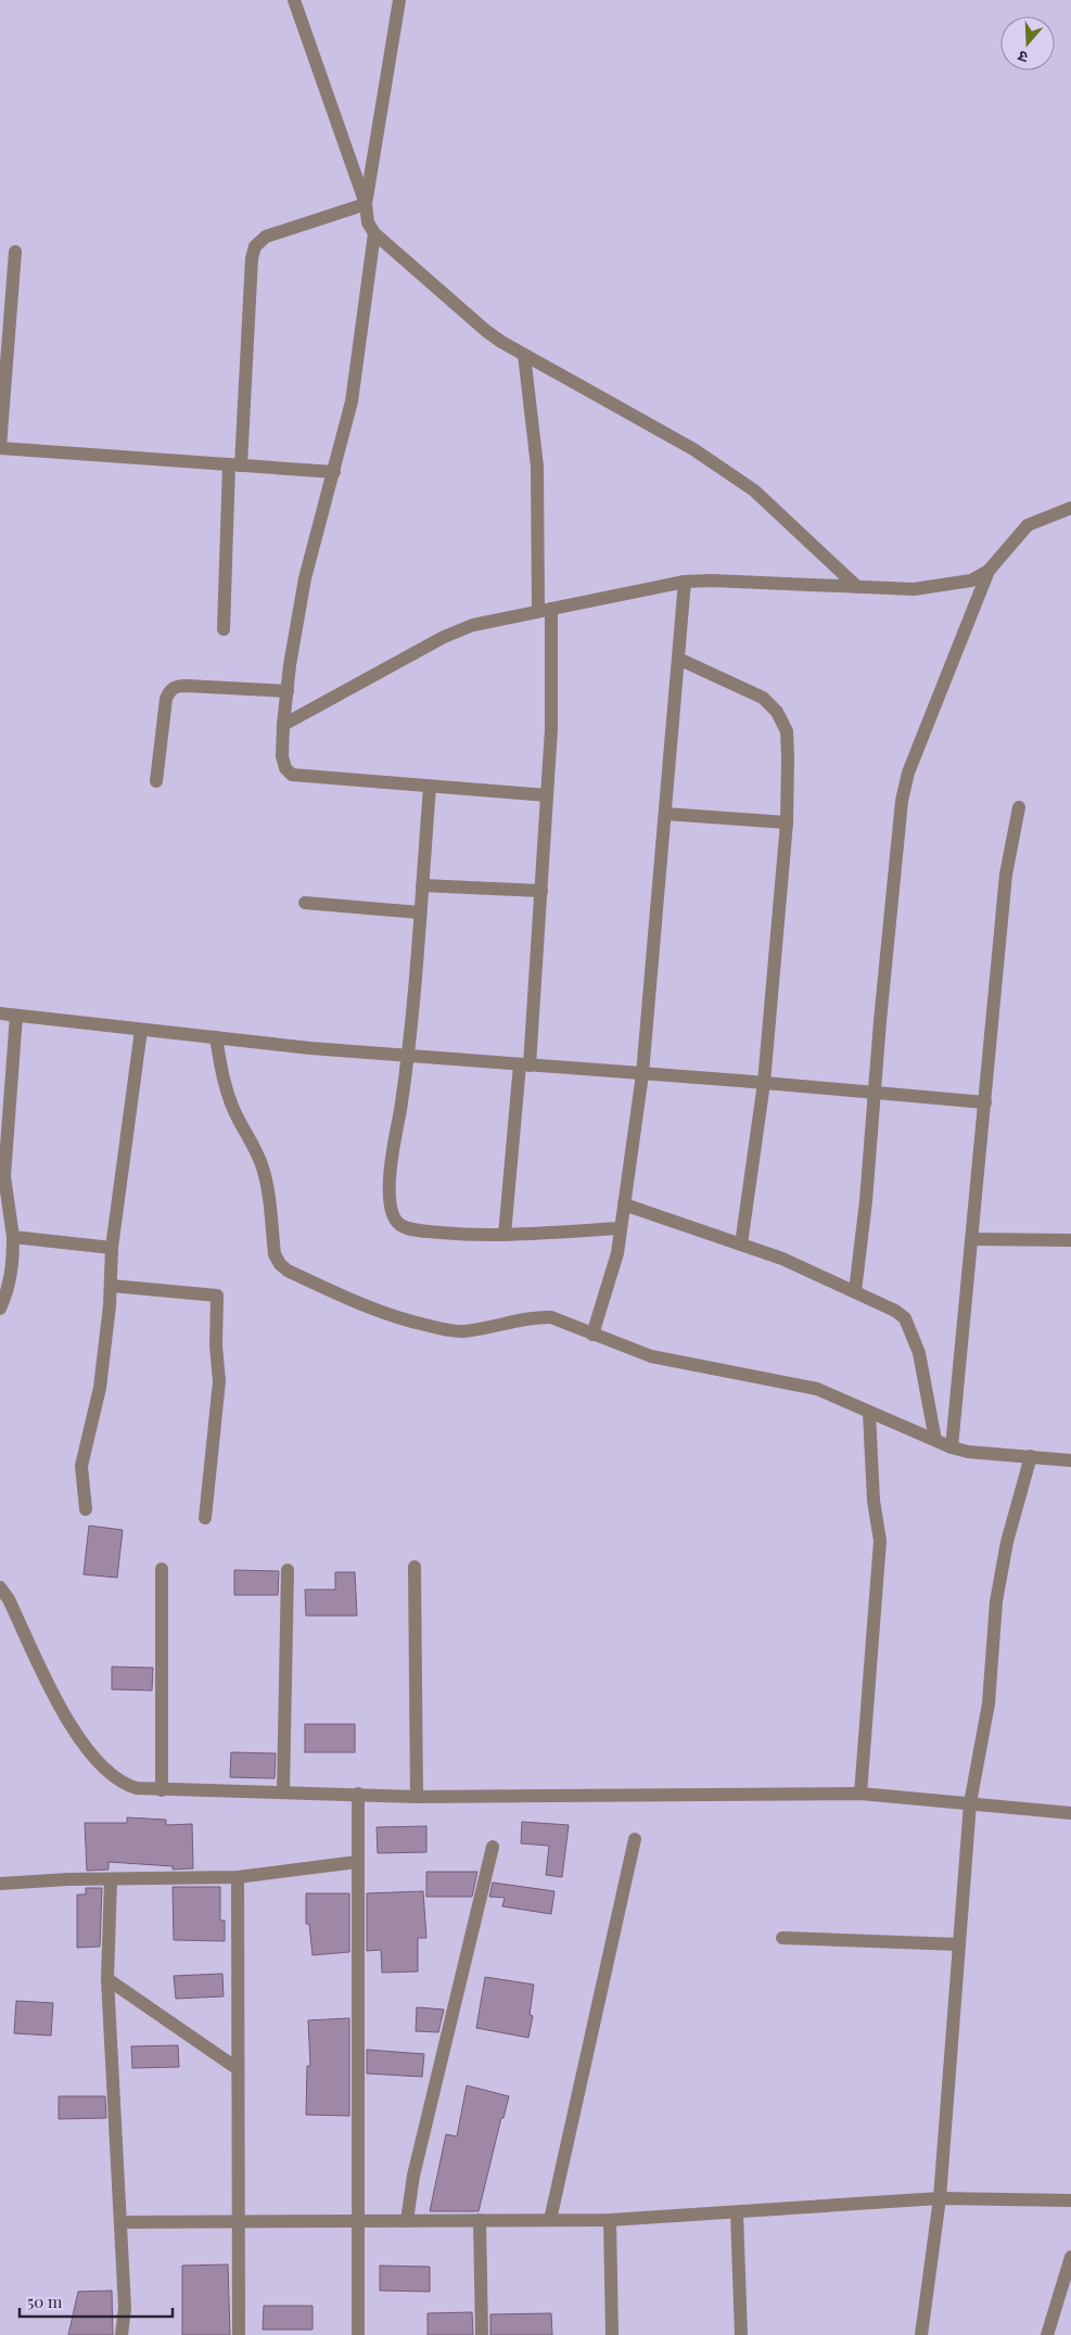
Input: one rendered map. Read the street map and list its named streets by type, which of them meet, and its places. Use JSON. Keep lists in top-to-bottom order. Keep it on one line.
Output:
{"scale_bar":"50 m","north":"bottom"}
